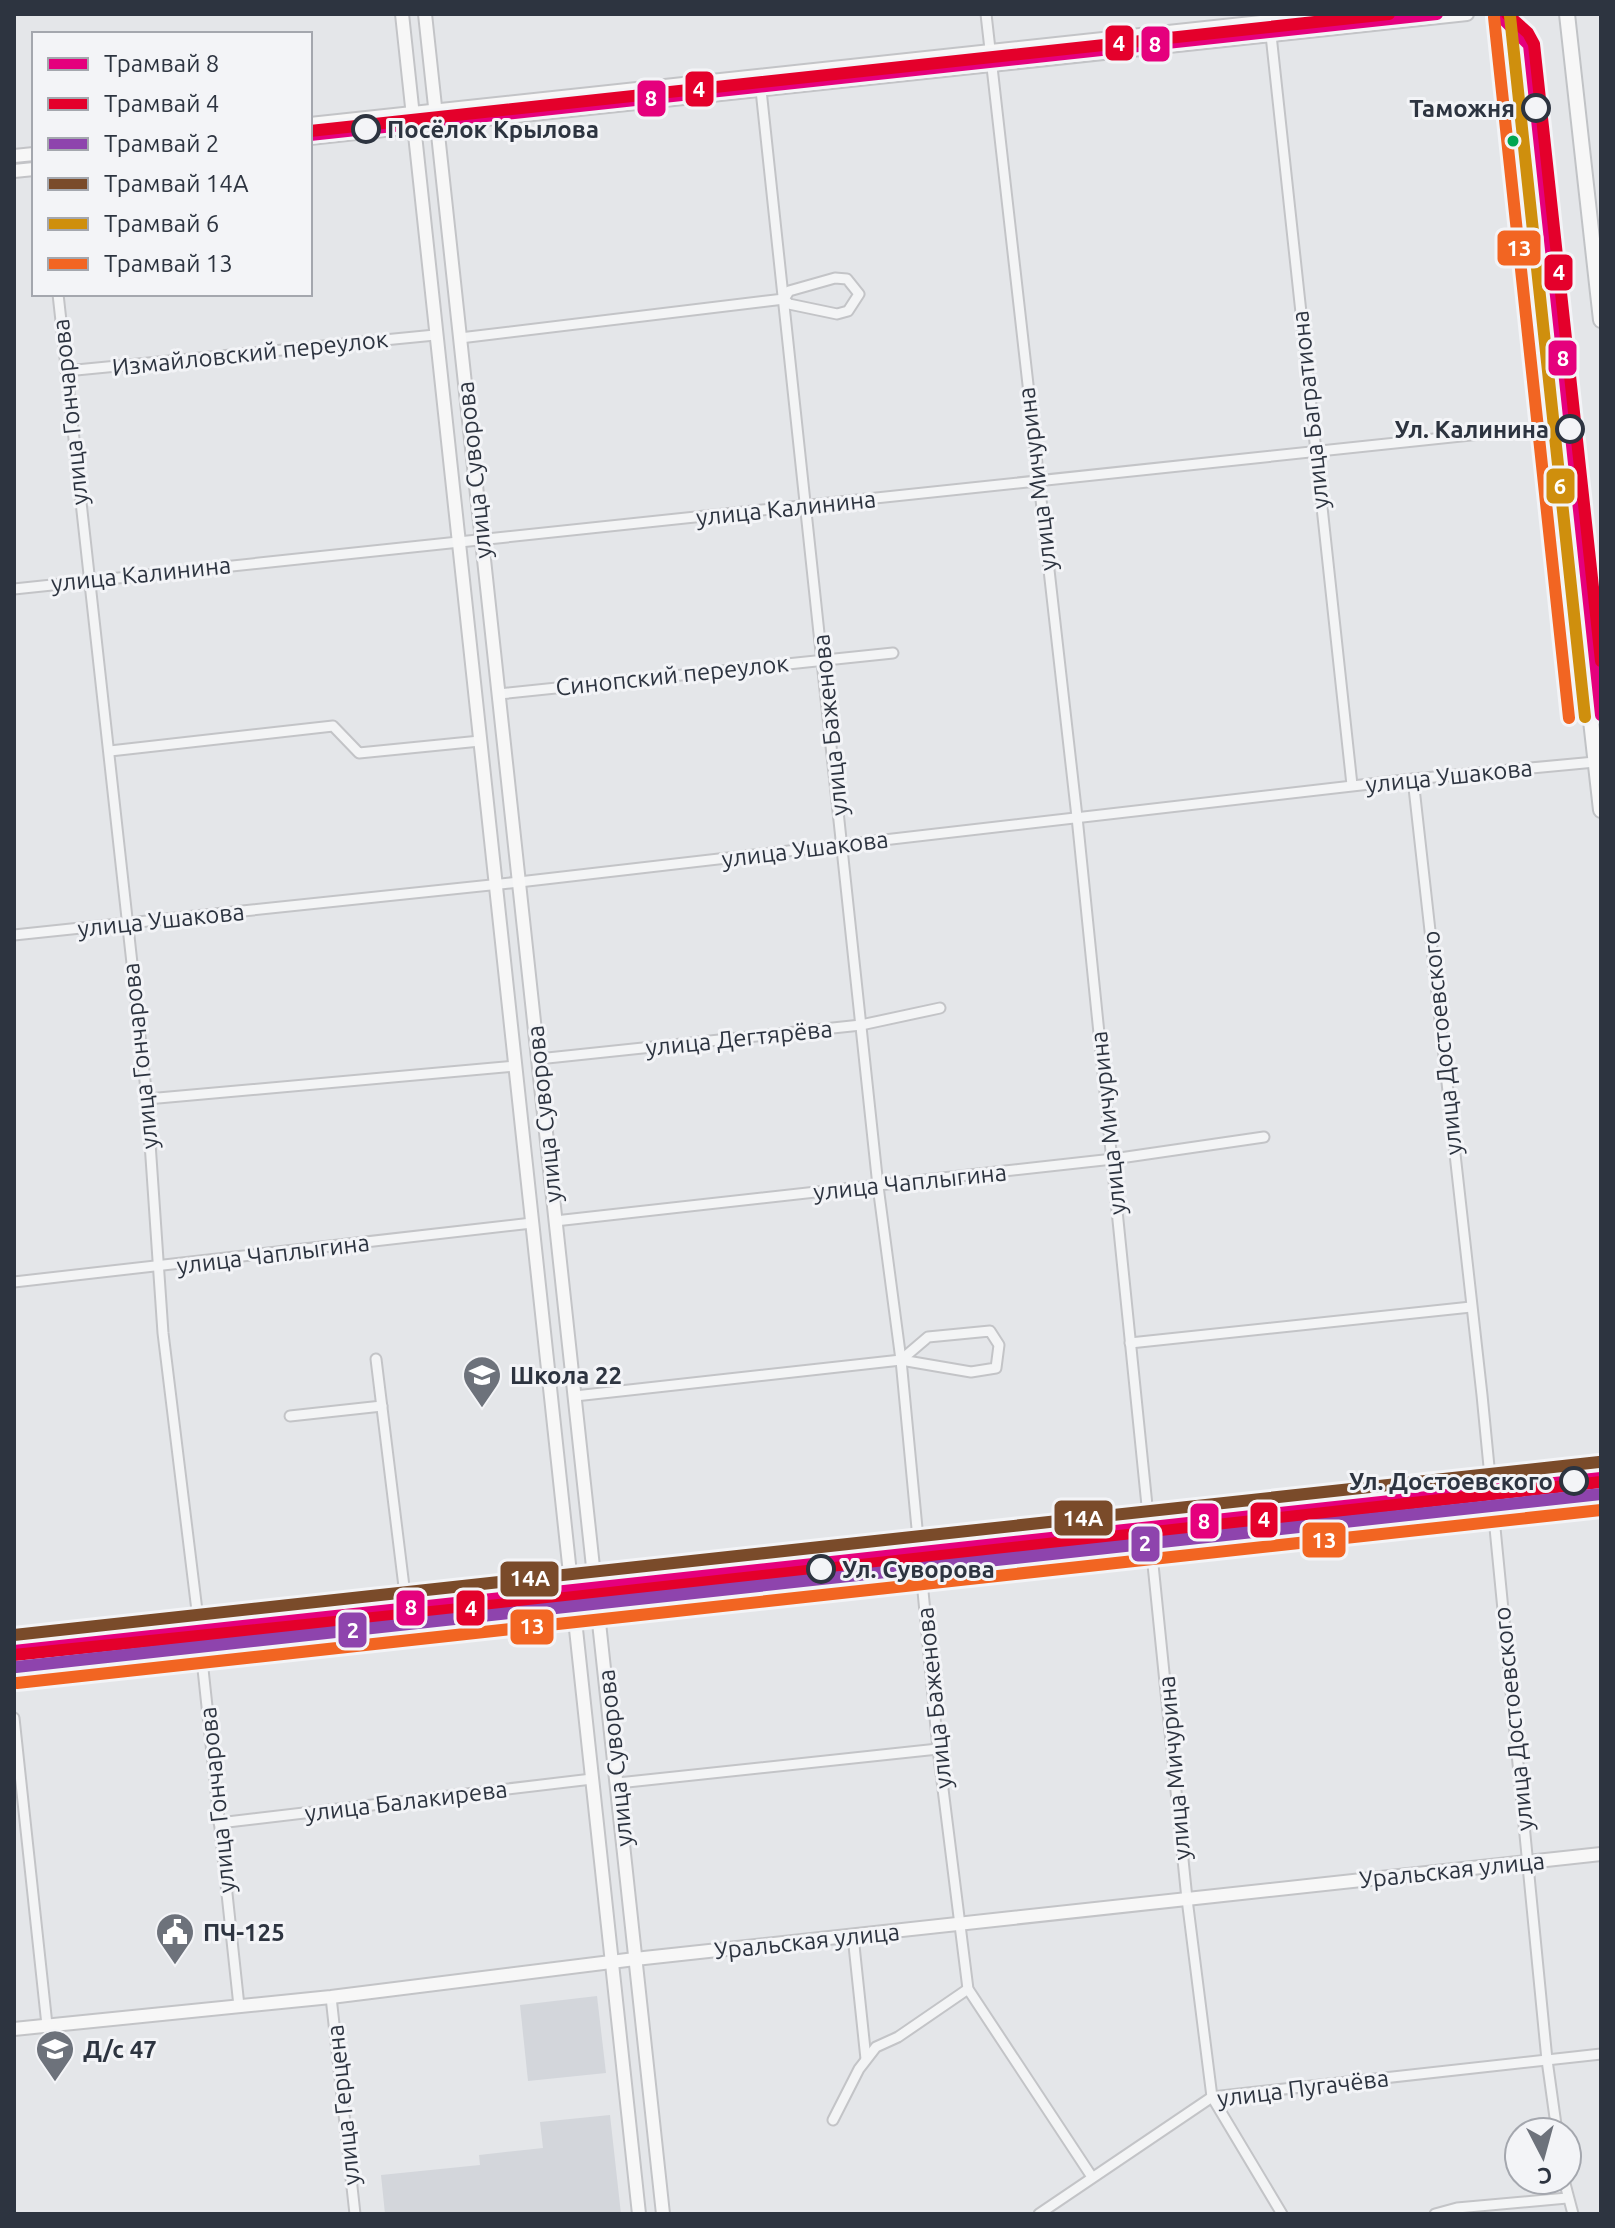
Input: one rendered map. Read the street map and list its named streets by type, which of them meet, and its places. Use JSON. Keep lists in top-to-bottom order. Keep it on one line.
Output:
{"streets":{"main road":["улица Суворова","Уральская улица"],"street":["Измайловский переулок","улица Багратиона","улица Гончарова","улица Мичурина","улица Калинина","Синопский переулок","улица Баженова","улица Ушакова","улица Дегтярёва","улица Достоевского","улица Чаплыгина","улица Балакирева","улица Пугачёва","улица Герцена"]},"crossings":[["Измайловский переулок","улица Гончарова"],["Измайловский переулок","улица Суворова"],["улица Багратиона","улица Калинина"],["улица Багратиона","улица Ушакова"],["улица Гончарова","улица Калинина"],["улица Гончарова","улица Ушакова"],["улица Гончарова","улица Чаплыгина"],["улица Гончарова","улица Балакирева"],["улица Гончарова","Уральская улица"],["улица Суворова","улица Калинина"],["улица Суворова","Синопский переулок"],["улица Суворова","улица Ушакова"],["улица Суворова","улица Дегтярёва"],["улица Суворова","улица Чаплыгина"],["улица Суворова","улица Балакирева"],["улица Суворова","Уральская улица"],["улица Мичурина","улица Калинина"],["улица Мичурина","улица Ушакова"],["улица Мичурина","улица Чаплыгина"],["улица Мичурина","Уральская улица"],["улица Мичурина","улица Пугачёва"],["улица Калинина","улица Баженова"],["Синопский переулок","улица Баженова"],["улица Баженова","улица Ушакова"],["улица Баженова","улица Дегтярёва"],["улица Баженова","улица Чаплыгина"],["улица Баженова","Уральская улица"],["улица Баженова","улица Пугачёва"],["улица Ушакова","улица Достоевского"],["улица Достоевского","Уральская улица"],["улица Достоевского","улица Пугачёва"],["Уральская улица","улица Герцена"]],"places":{"other":["Таможня","Посёлок Крылова","Ул. Калинина","Ул. Достоевского","Ул. Суворова"],"school or university":["Школа 22","Д/с 47"],"public building":["ПЧ-125"]},"lines":["tram line 8","tram line 4","tram line 6","tram line 13","tram line 14А","tram line 2"],"legend":["Трамвай 8","Трамвай 4","Трамвай 2","Трамвай 14А","Трамвай 6","Трамвай 13"],"north":"bottom"}
